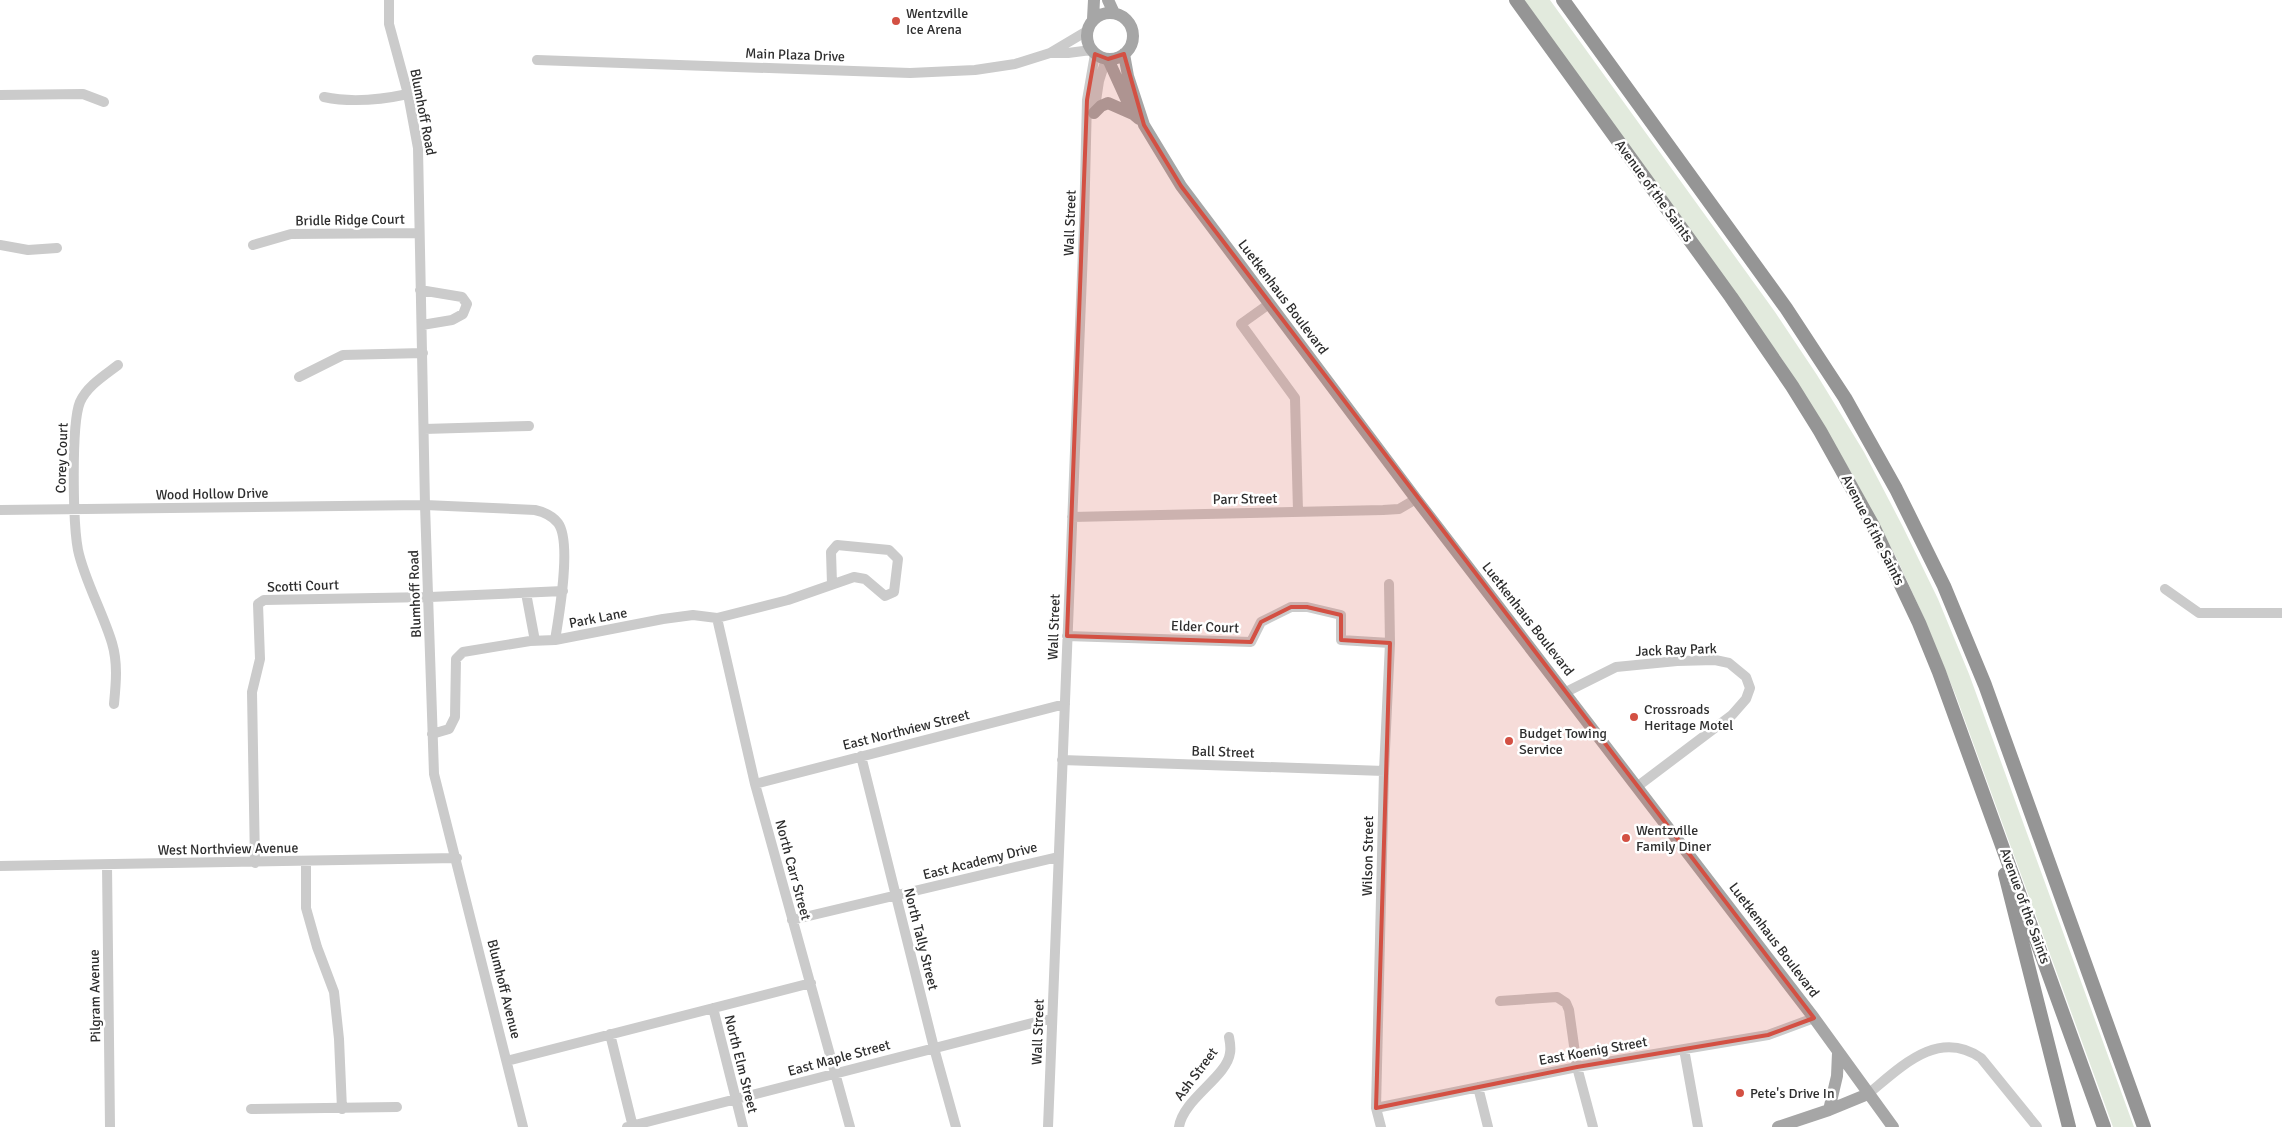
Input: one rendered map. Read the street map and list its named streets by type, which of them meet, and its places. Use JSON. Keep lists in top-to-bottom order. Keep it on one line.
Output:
{"streets":{"highway":["Avenue of the Saints"],"main road":["Luetkenhaus Boulevard"],"street":["Main Plaza Drive","Blumhoff Road","Bridle Ridge Court","Wall Street","Corey Court","Wood Hollow Drive","Parr Street","Scotti Court","Park Lane","Elder Court","Jack Ray Park","East Northview Street","Ball Street","West Northview Avenue","Wilson Street","East Academy Drive","North Carr Street","North Tally Street","Blumhoff Avenue","Pilgram Avenue","East Koenig Street","East Maple Street","North Elm Street","Ash Street"]},"crossings":[["Main Plaza Drive","Wall Street"],["Main Plaza Drive","Luetkenhaus Boulevard"],["Blumhoff Road","Bridle Ridge Court"],["Blumhoff Road","Wood Hollow Drive"],["Blumhoff Road","Scotti Court"],["Blumhoff Road","Park Lane"],["Blumhoff Road","West Northview Avenue"],["Blumhoff Road","Blumhoff Avenue"],["Wall Street","Luetkenhaus Boulevard"],["Wall Street","Parr Street"],["Wall Street","Elder Court"],["Wall Street","East Northview Street"],["Wall Street","Ball Street"],["Wall Street","East Academy Drive"],["Wall Street","East Maple Street"],["Luetkenhaus Boulevard","Parr Street"],["Luetkenhaus Boulevard","Jack Ray Park"],["Luetkenhaus Boulevard","East Koenig Street"],["Corey Court","Wood Hollow Drive"],["Wood Hollow Drive","Park Lane"],["Scotti Court","West Northview Avenue"],["Park Lane","North Carr Street"],["Elder Court","Wilson Street"],["East Northview Street","North Carr Street"],["East Northview Street","North Tally Street"],["Ball Street","Wilson Street"],["West Northview Avenue","Blumhoff Avenue"],["West Northview Avenue","Pilgram Avenue"],["Wilson Street","East Koenig Street"],["East Academy Drive","North Carr Street"],["East Academy Drive","North Tally Street"],["North Carr Street","East Maple Street"],["North Tally Street","East Maple Street"],["East Maple Street","North Elm Street"]],"places":["Wentzville Ice Arena","Crossroads Heritage Motel","Budget Towing Service","Wentzville Family Diner","Pete's Drive In"]}
